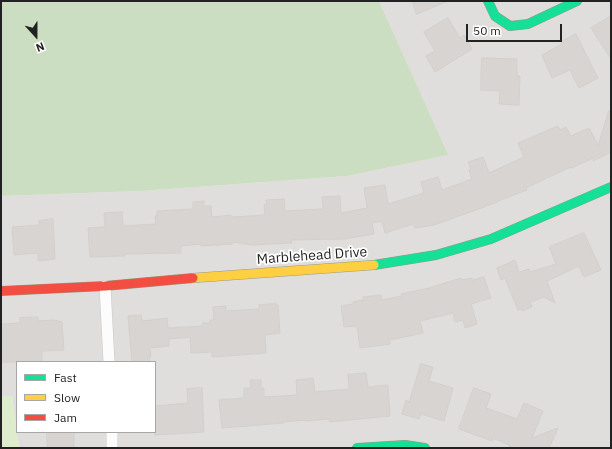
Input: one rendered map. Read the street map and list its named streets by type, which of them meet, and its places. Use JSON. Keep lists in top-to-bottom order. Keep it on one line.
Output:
{"streets":{"street":["Marblehead Drive"]},"legend":["Fast","Slow","Jam"],"scale_bar":"50 m","north":"bottom"}
